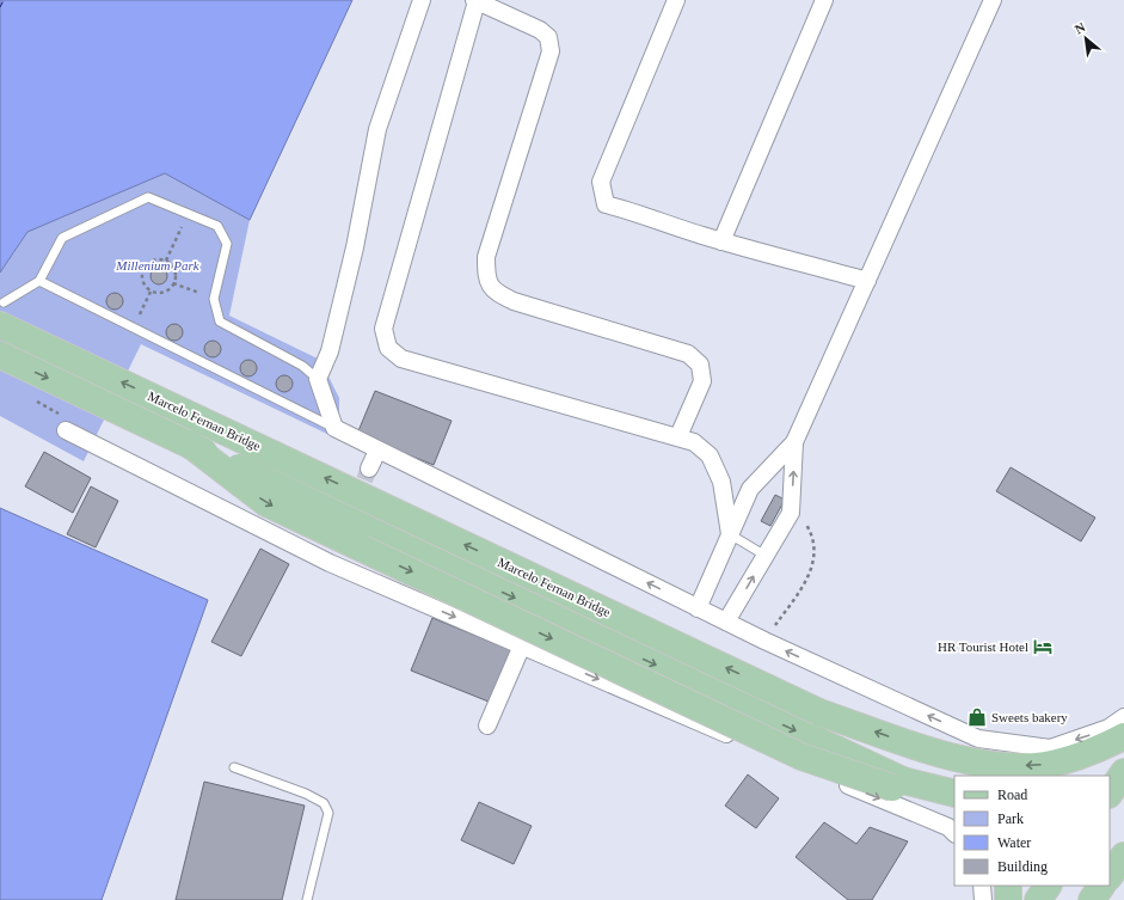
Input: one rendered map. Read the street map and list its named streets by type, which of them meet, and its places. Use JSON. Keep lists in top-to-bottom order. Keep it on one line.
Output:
{"streets":{"main road":["Marcelo Fernan Bridge"]},"parks":["Millenium Park"],"places":{"hotel":["HR Tourist Hotel"],"shop":["Sweets bakery"]},"legend":["Road","Park","Water","Building"],"north":"top left"}
